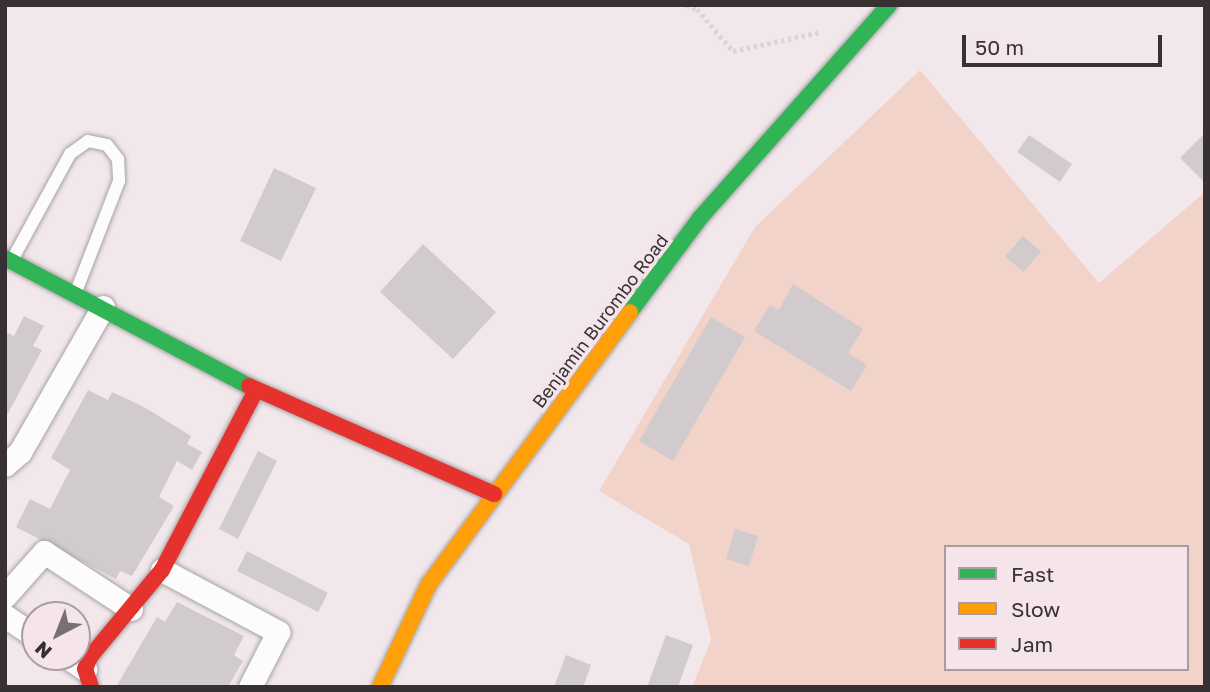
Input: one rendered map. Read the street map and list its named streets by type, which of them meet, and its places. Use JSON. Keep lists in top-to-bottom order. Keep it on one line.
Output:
{"streets":{"street":["Benjamin Burombo Road"]},"legend":["Fast","Slow","Jam"],"scale_bar":"50 m","north":"bottom left"}
